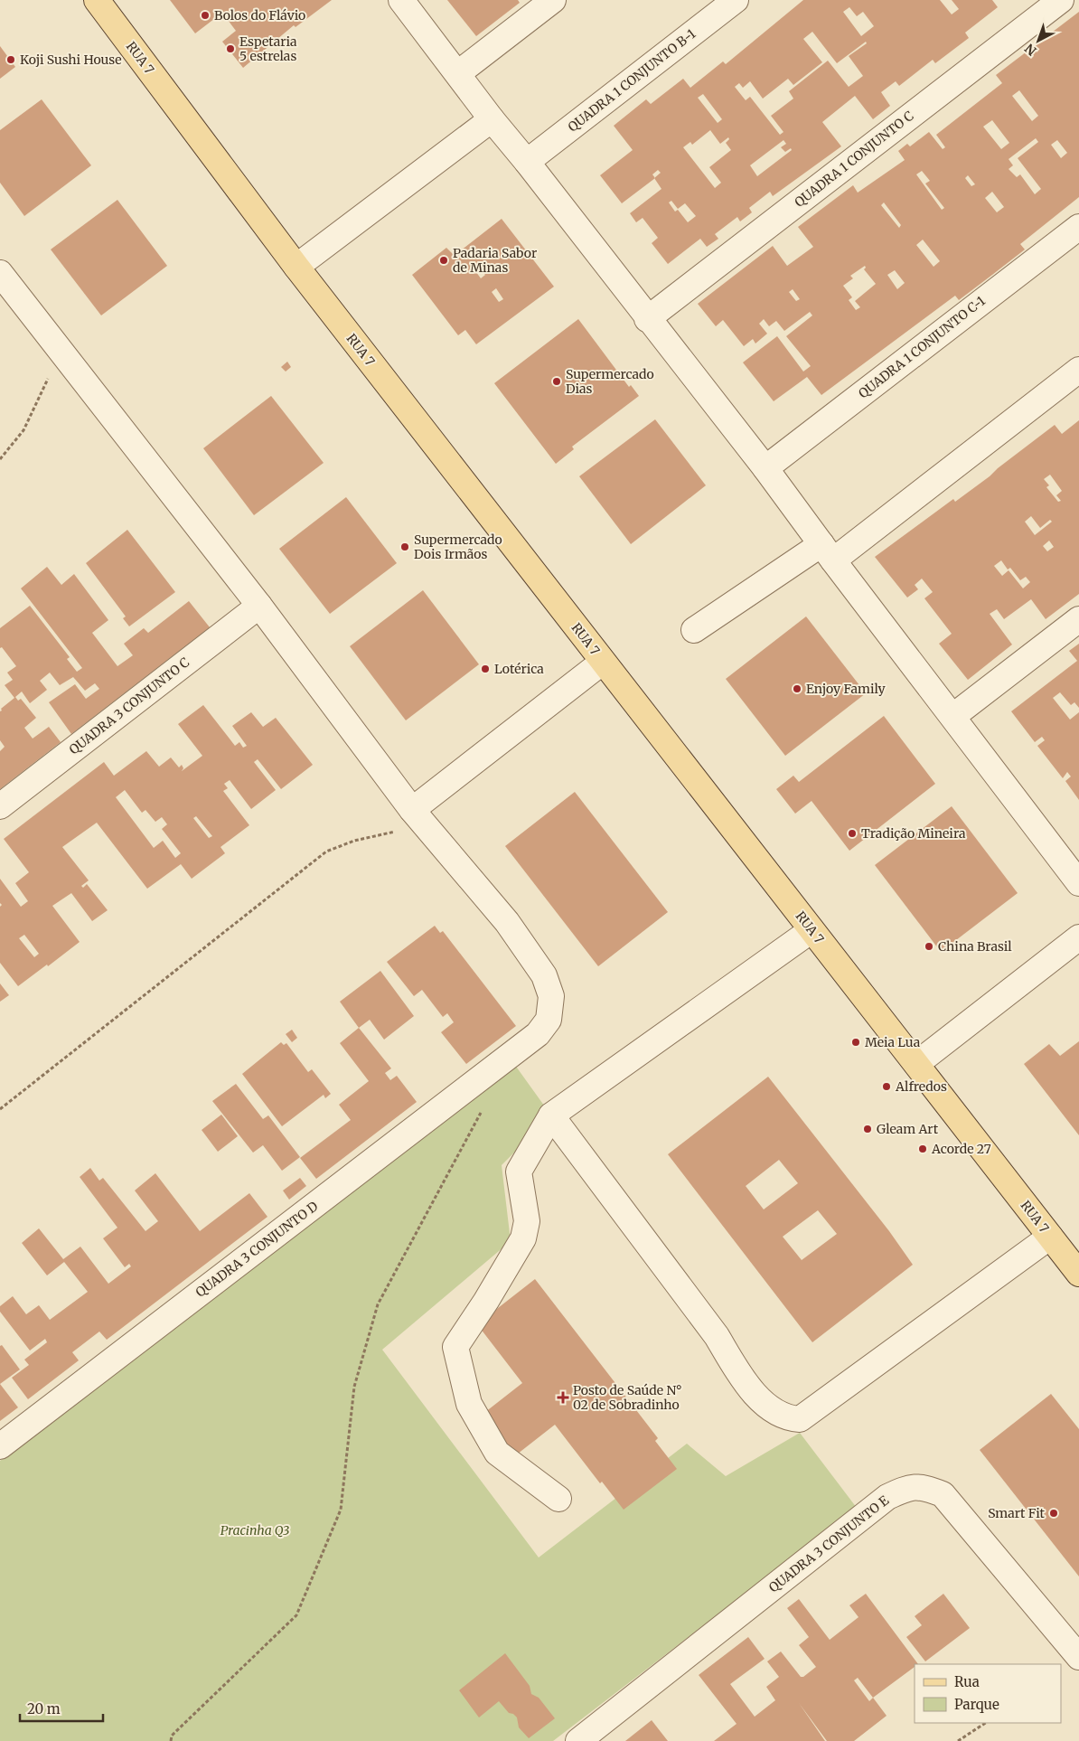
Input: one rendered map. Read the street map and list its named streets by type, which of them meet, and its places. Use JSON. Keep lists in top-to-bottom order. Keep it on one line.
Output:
{"streets":{"main road":["RUA 7"],"street":["QUADRA 1 CONJUNTO B-1","QUADRA 1 CONJUNTO C","QUADRA 1 CONJUNTO C-1","QUADRA 3 CONJUNTO C","QUADRA 3 CONJUNTO D","QUADRA 3 CONJUNTO E"]},"crossings":[["QUADRA 3 CONJUNTO C","QUADRA 3 CONJUNTO D"]],"parks":["Pracinha Q3"],"places":{"other":["Bolos do Flávio","Espetaria 5 estrelas","Koji Sushi House","Padaria Sabor de Minas","Supermercado Dias","Supermercado Dois Irmãos","Lotérica","Enjoy Family","Tradição Mineira","China Brasil","Meia Lua","Alfredos","Gleam Art","Acorde 27","Smart Fit"],"health":["Posto de Saúde N° 02 de Sobradinho"]},"legend":["Rua","Parque"],"scale_bar":"20 m","north":"bottom left"}
